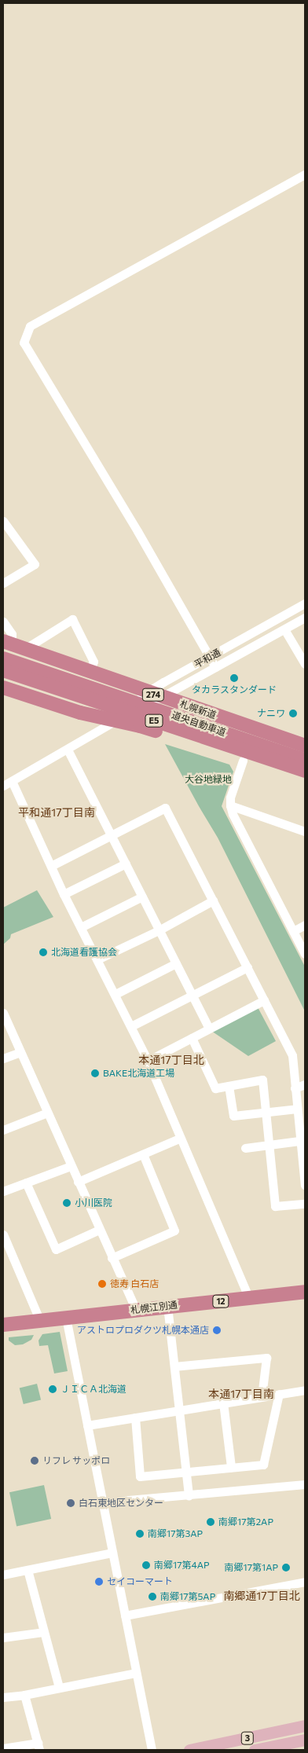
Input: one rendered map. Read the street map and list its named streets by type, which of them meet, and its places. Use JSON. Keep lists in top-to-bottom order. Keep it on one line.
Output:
{"streets":{"highway":["274","札幌新道","E5","道央自動車道","12","札幌江別通"],"main road":["3"],"street":["平和通"]},"crossings":[["平和通","札幌新道"]],"districts":["平和通17丁目南","本通17丁目北","本通17丁目南","南郷通17丁目北"],"parks":["大谷地緑地"],"places":["タカラスタンダード","ナニワ","北海道看護協会","BAKE北海道工場","小川医院","徳寿 白石店","アストロプロダクツ札幌本通店","ＪＩＣＡ北海道","リフレ サッポロ","白石東地区センター","南郷17第2AP","南郷17第3AP","南郷17第4AP","南郷17第1AP","セイコーマート","南郷17第5AP"]}
